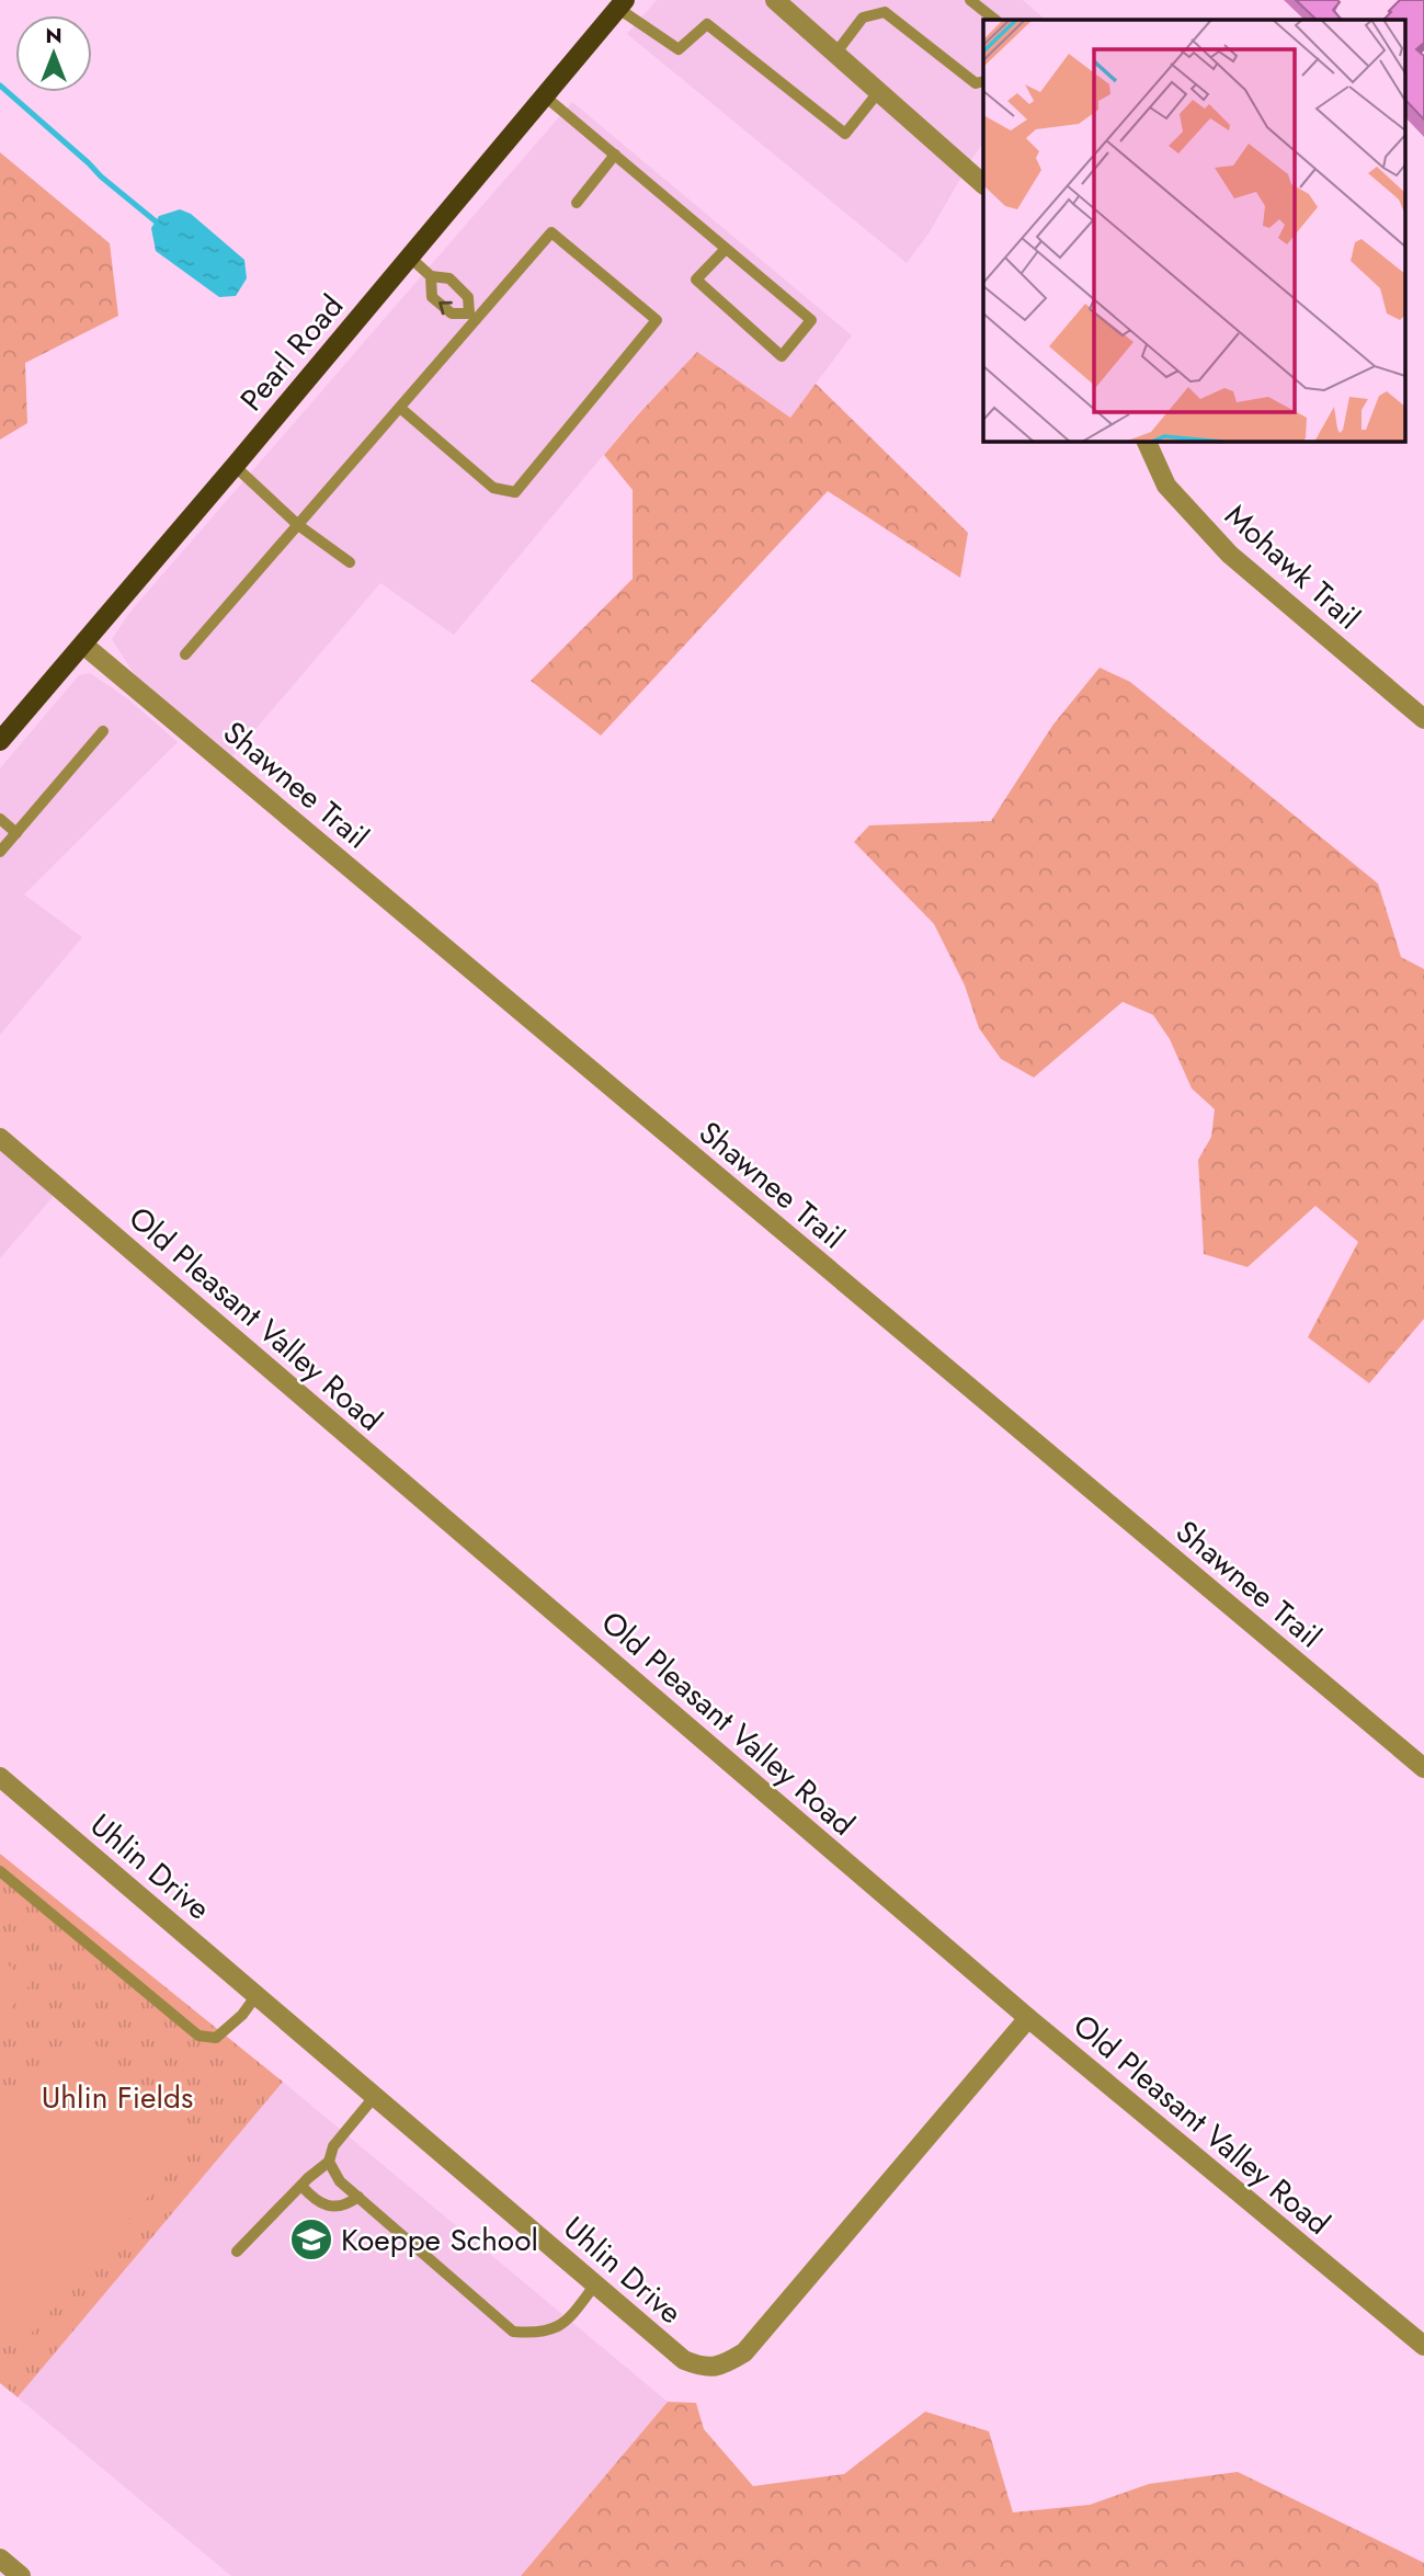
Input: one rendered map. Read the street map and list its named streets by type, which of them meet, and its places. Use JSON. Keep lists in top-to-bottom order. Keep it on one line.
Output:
{"streets":{"main road":["Pearl Road"],"street":["Mohawk Trail","Shawnee Trail","Old Pleasant Valley Road","Uhlin Drive"]},"crossings":[["Pearl Road","Shawnee Trail"],["Old Pleasant Valley Road","Uhlin Drive"]],"parks":["Uhlin Fields"],"places":{"school or university":["Koeppe School"]},"north":"top"}
